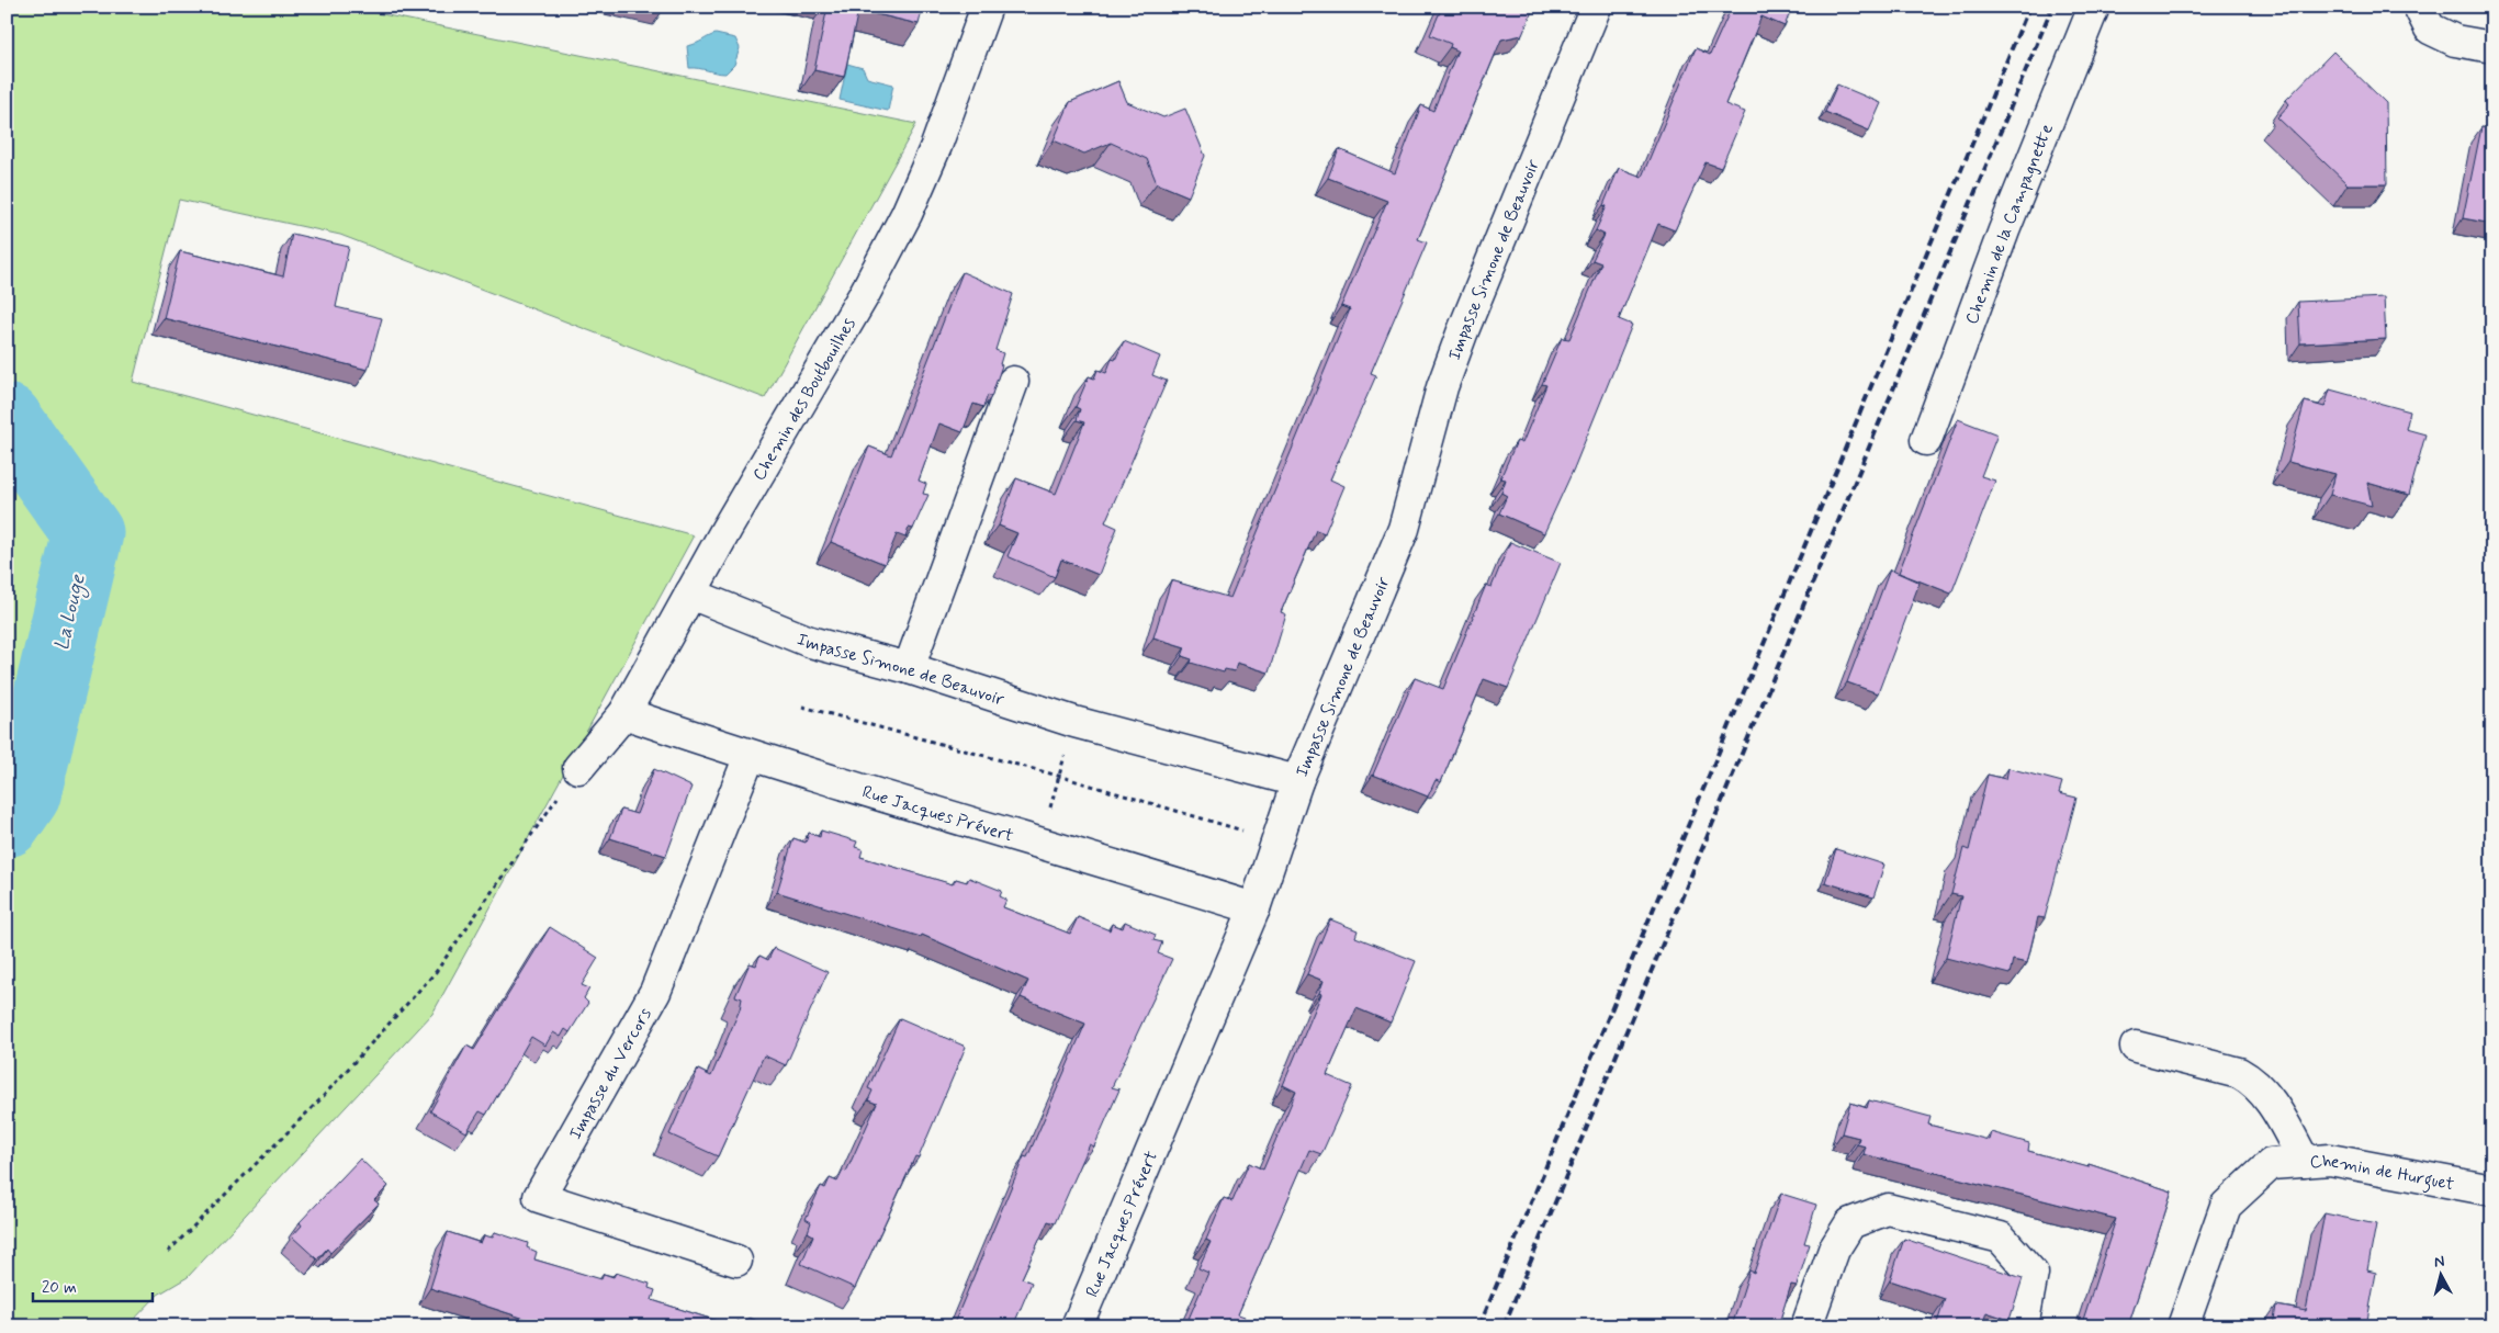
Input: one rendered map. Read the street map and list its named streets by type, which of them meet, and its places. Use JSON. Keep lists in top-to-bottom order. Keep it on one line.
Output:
{"streets":{"street":["Chemin de la Campagnette","Impasse Simone de Beauvoir","Chemin des Boutbouilhes","Rue Jacques Prévert","Impasse du Vercors","Chemin de Hurguet"]},"crossings":[["Impasse Simone de Beauvoir","Chemin des Boutbouilhes"],["Impasse Simone de Beauvoir","Rue Jacques Prévert"],["Chemin des Boutbouilhes","Rue Jacques Prévert"],["Rue Jacques Prévert","Impasse du Vercors"]],"water":["La Louge"],"scale_bar":"20 m","north":"top"}
